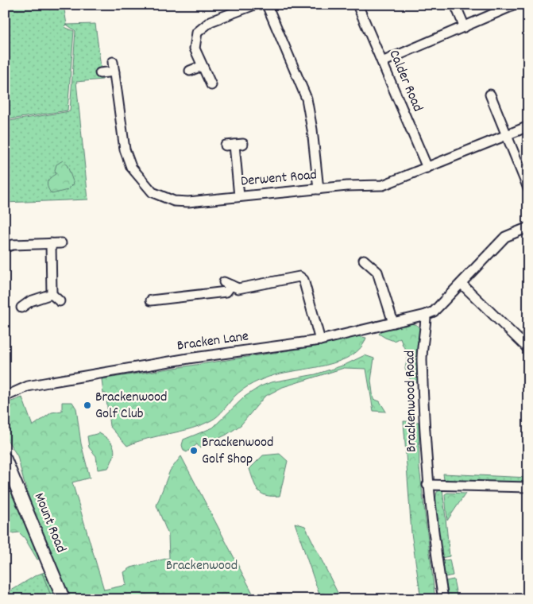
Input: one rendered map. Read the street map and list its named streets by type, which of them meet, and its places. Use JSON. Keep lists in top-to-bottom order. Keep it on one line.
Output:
{"streets":{"main road":["Mount Road"],"street":["Calder Road","Derwent Road","Bracken Lane","Brackenwood Road"]},"crossings":[["Calder Road","Derwent Road"],["Bracken Lane","Brackenwood Road"]],"parks":["Brackenwood"],"places":["Brackenwood Golf Club","Brackenwood Golf Shop"]}
